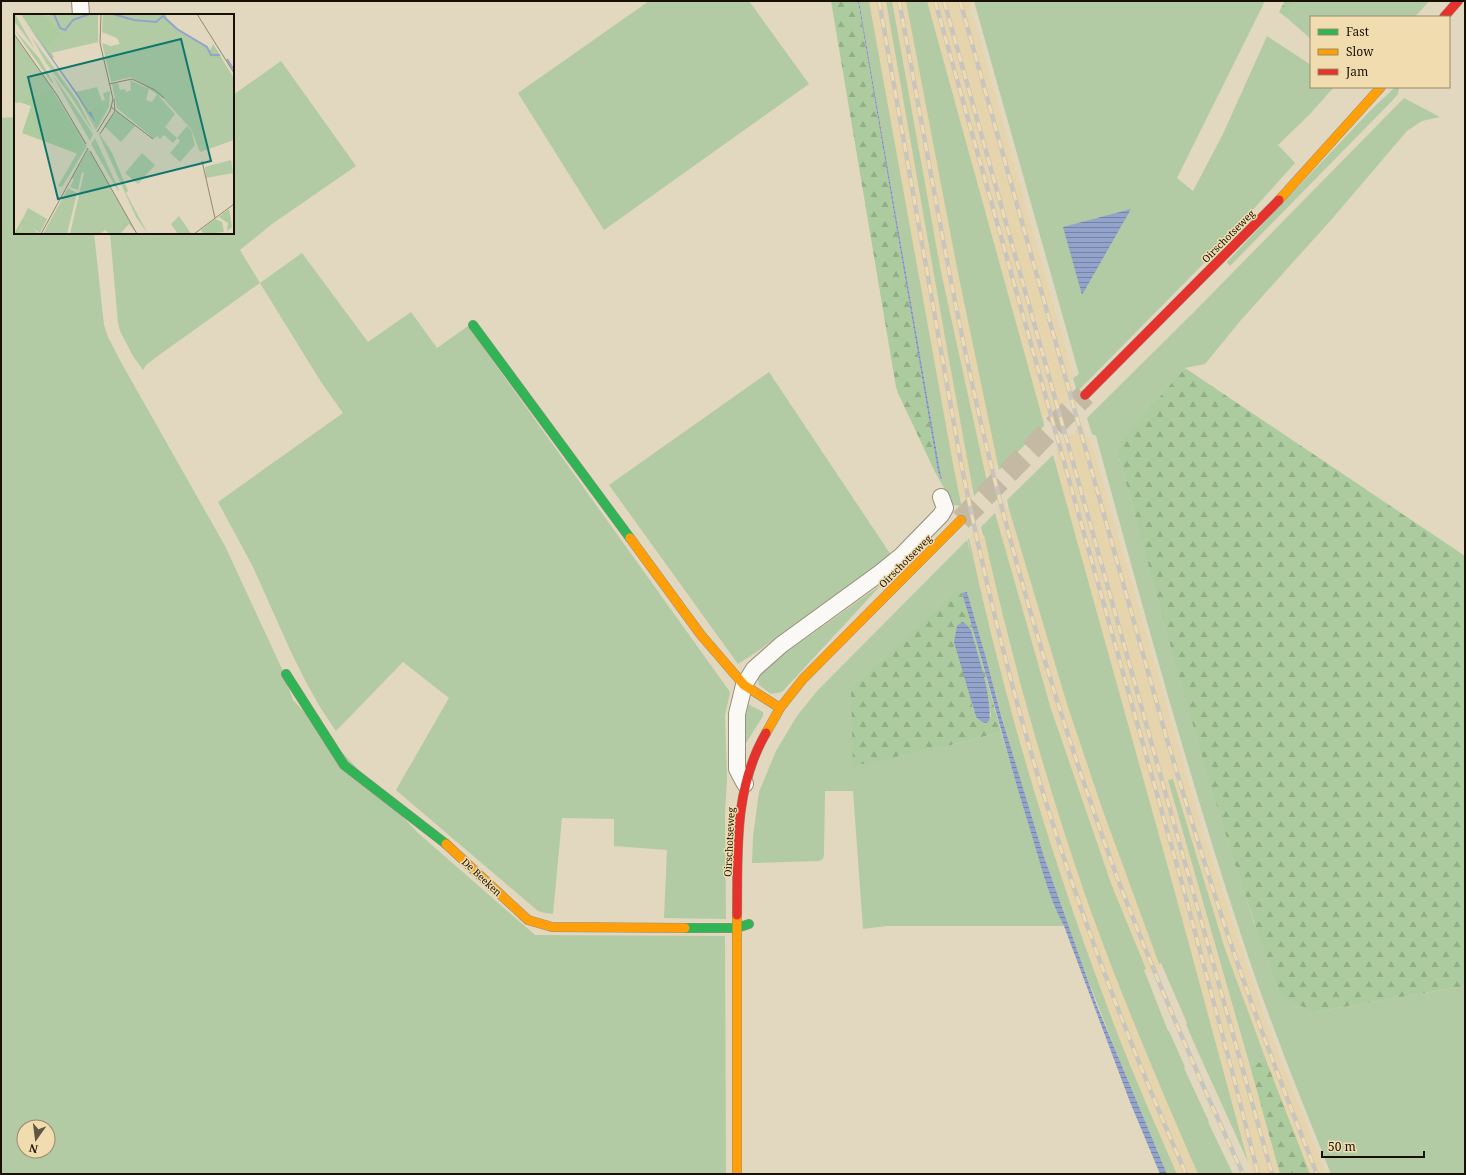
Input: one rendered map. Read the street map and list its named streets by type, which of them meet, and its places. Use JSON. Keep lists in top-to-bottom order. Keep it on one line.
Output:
{"streets":{"street":["Oirschotseweg","De Beeken"]},"crossings":[["Oirschotseweg","De Beeken"]],"legend":["Fast","Slow","Jam"],"scale_bar":"50 m","north":"bottom"}
